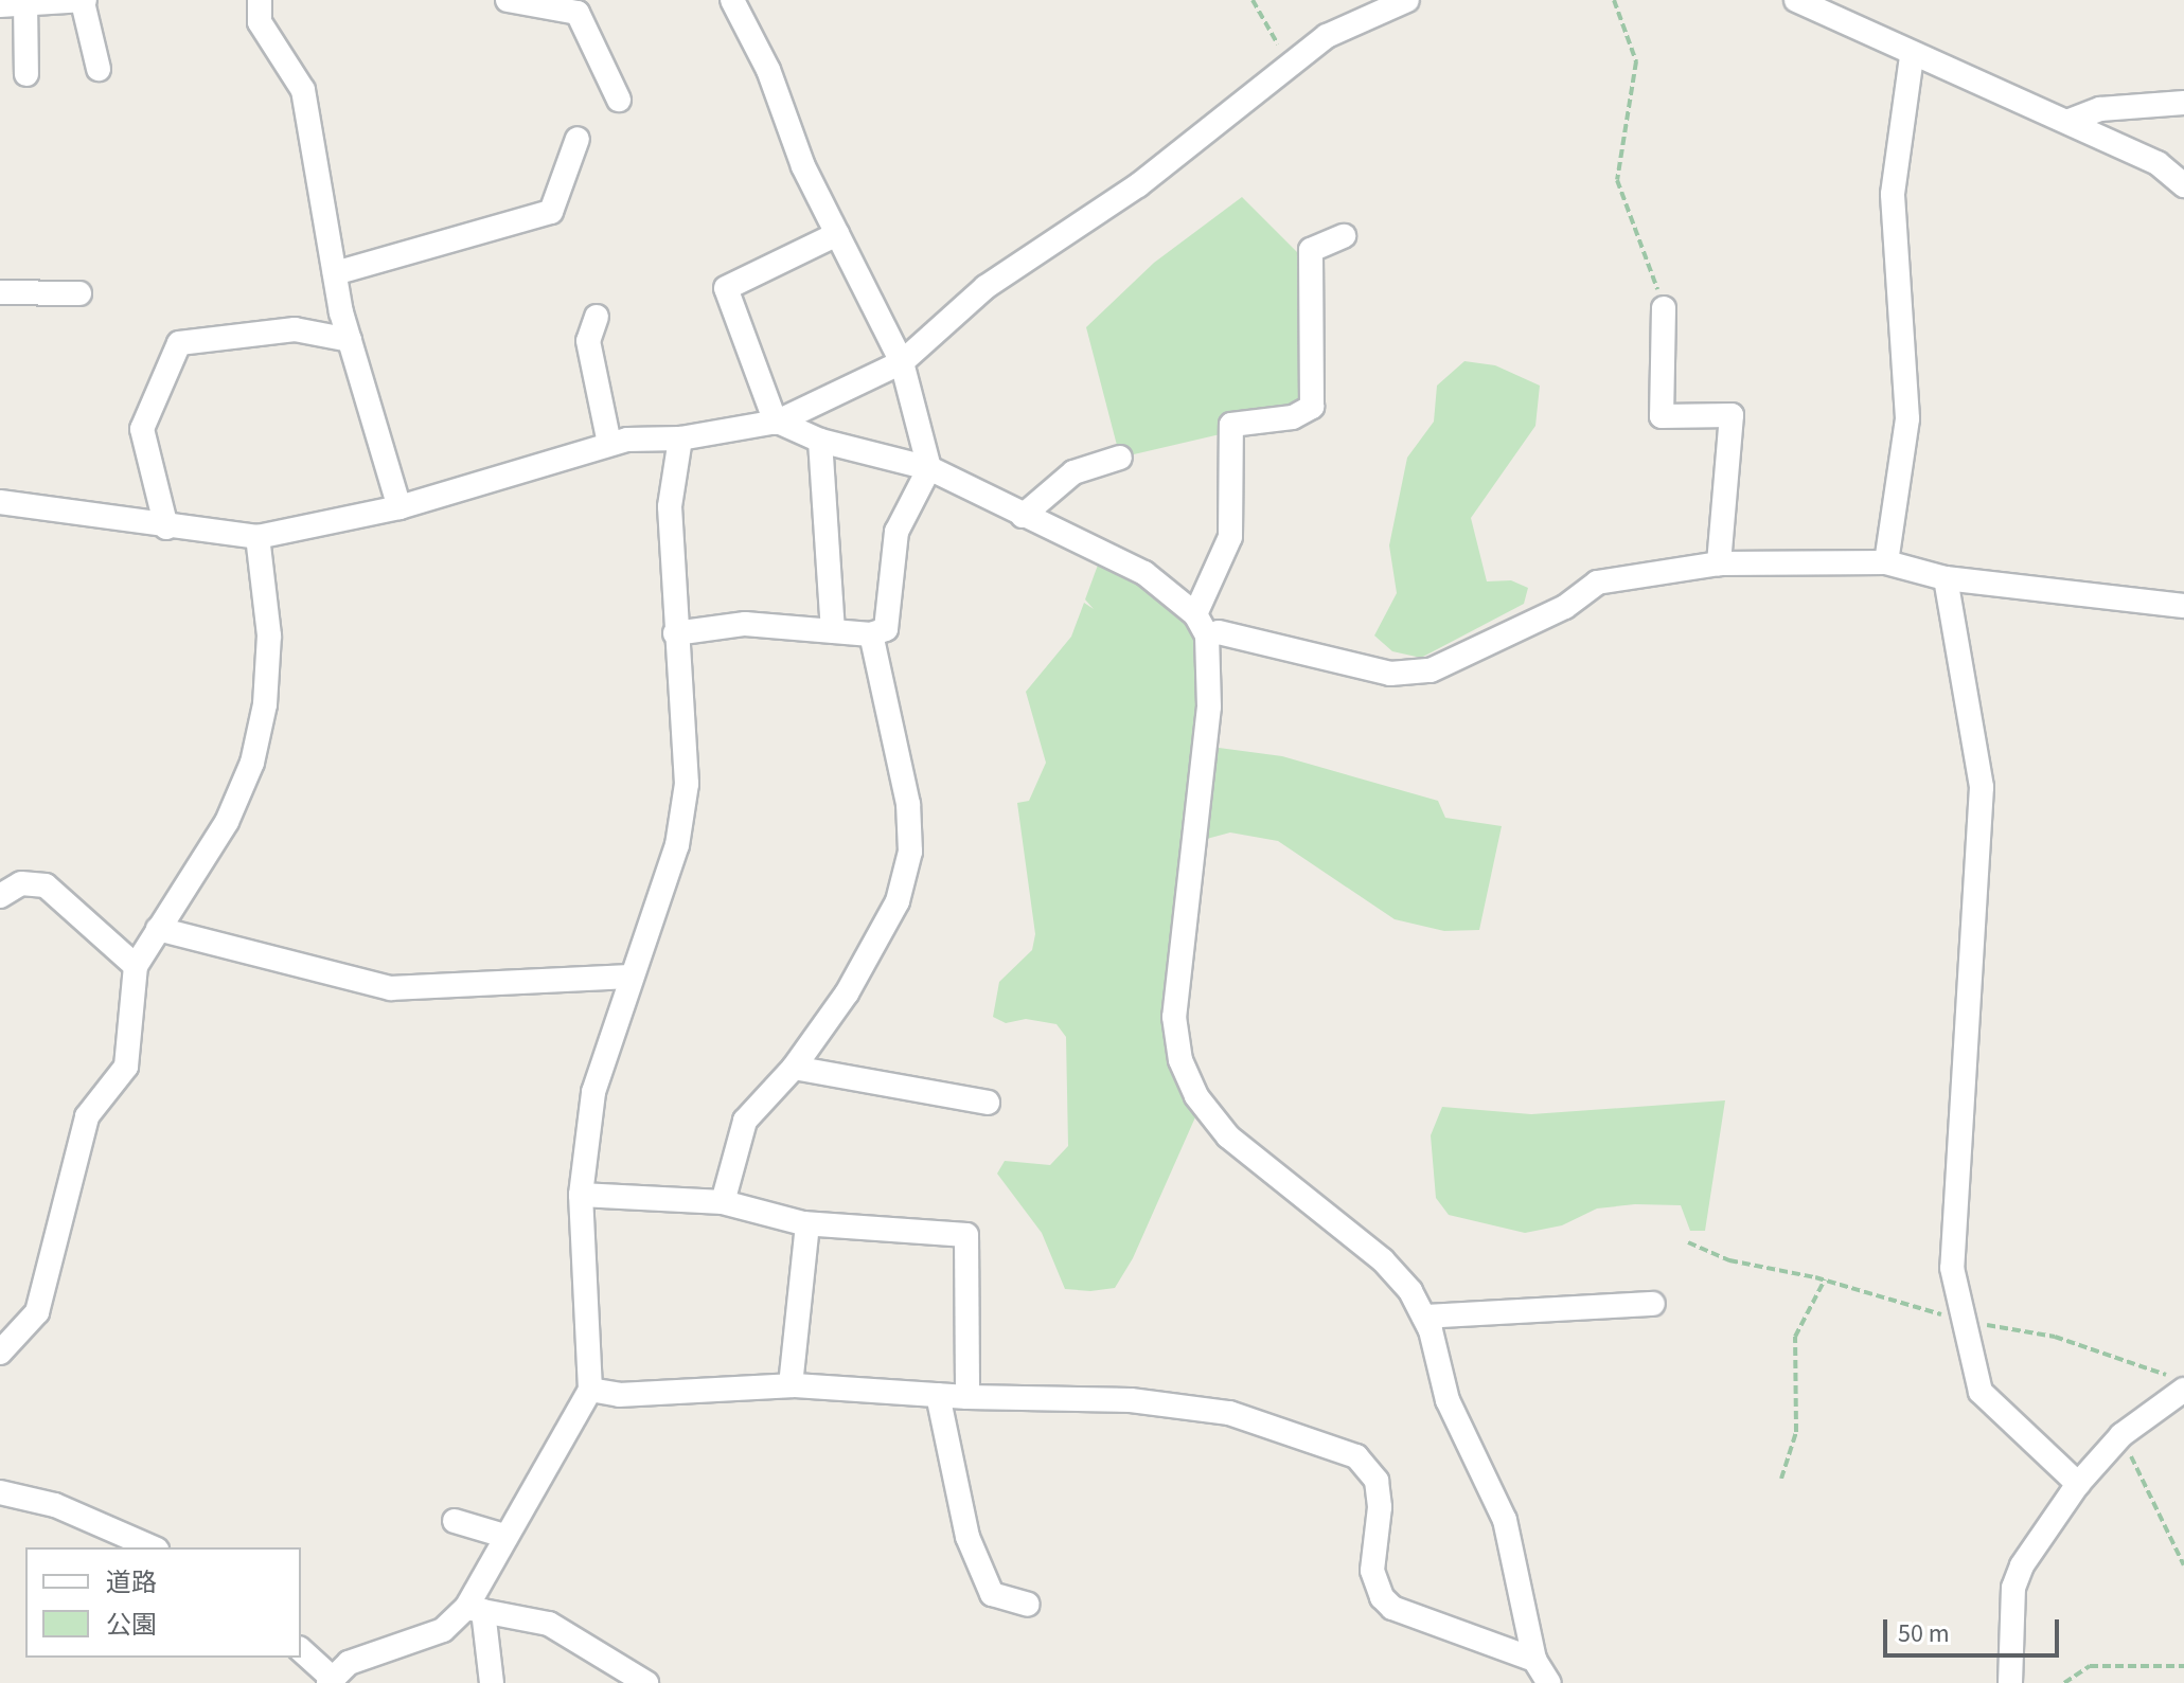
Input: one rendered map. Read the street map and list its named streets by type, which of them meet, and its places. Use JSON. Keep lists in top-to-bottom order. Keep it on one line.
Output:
{"legend":["道路","公園"],"scale_bar":"50 m"}
